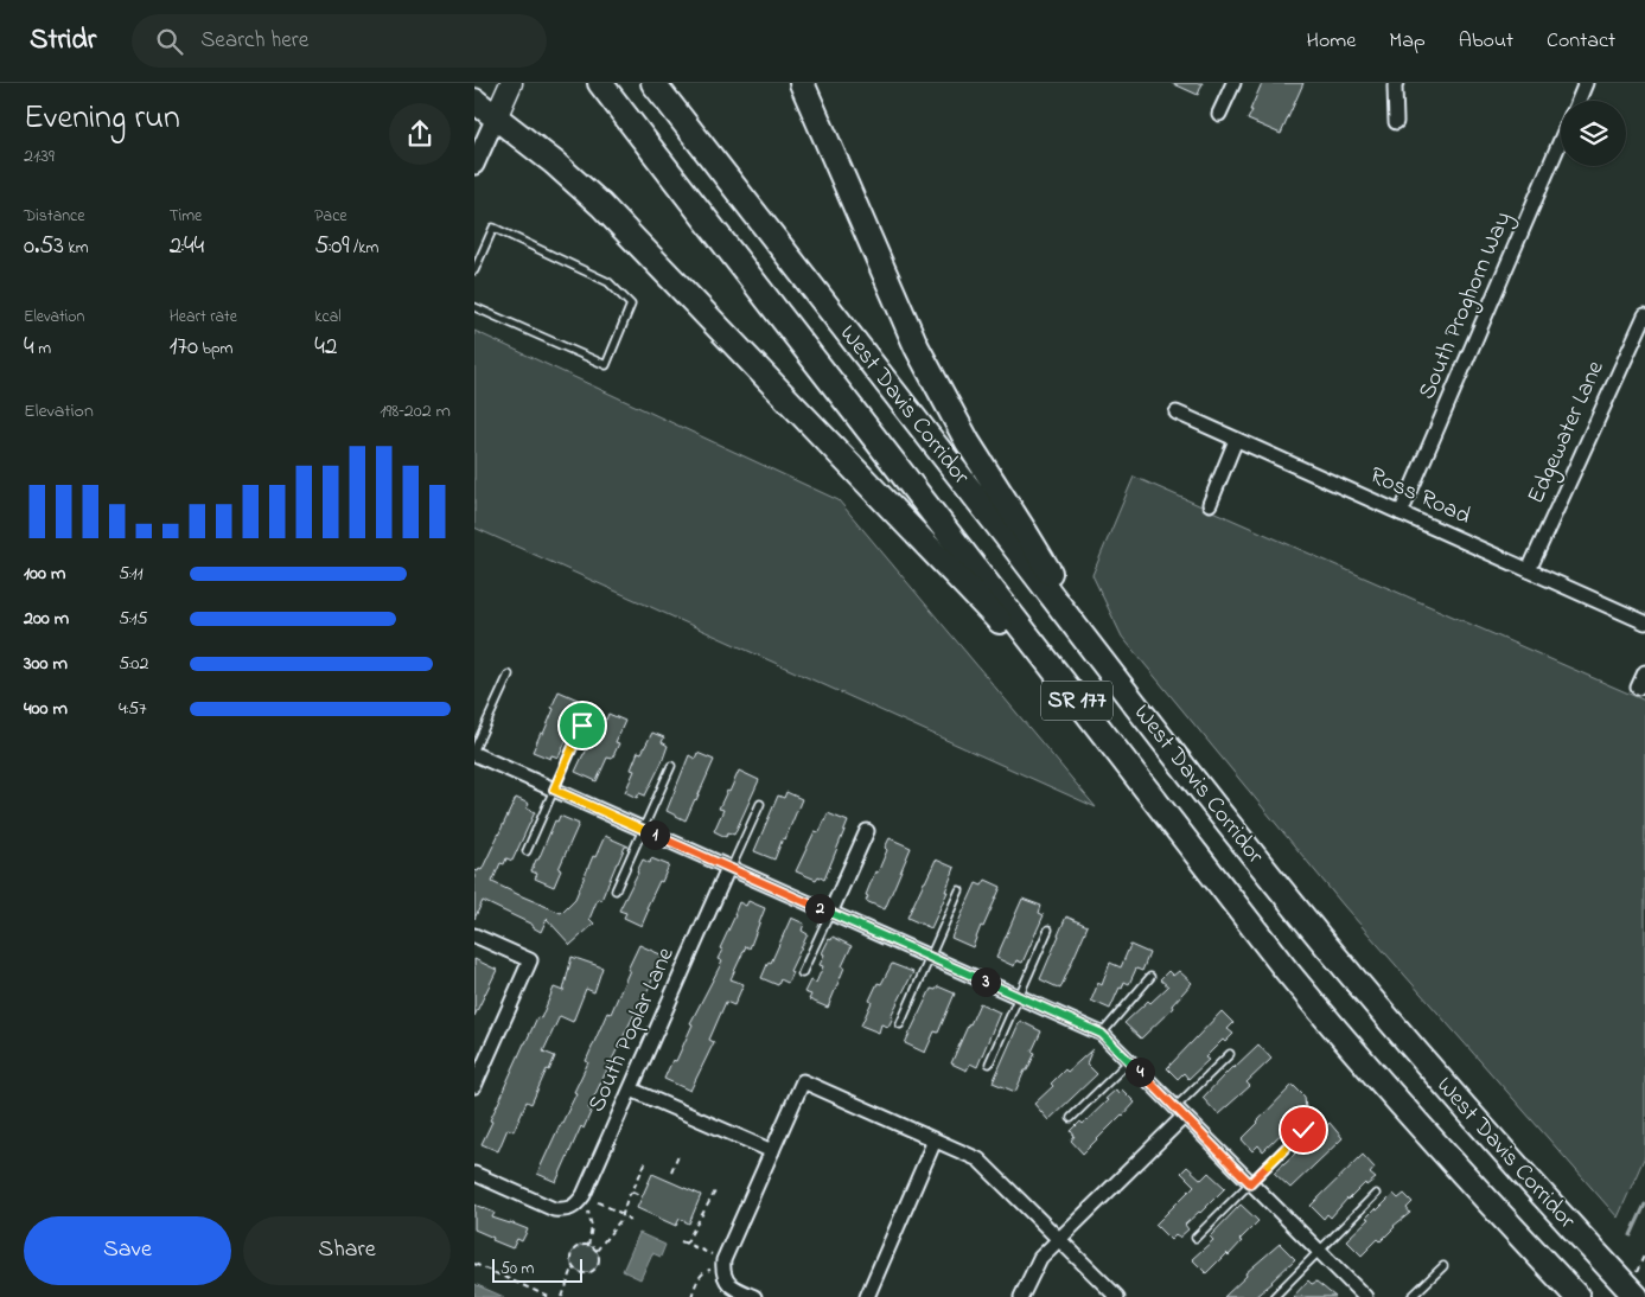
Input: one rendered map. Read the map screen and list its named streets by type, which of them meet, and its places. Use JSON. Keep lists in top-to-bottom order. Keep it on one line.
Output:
{"streets":{"highway":["West Davis Corridor","SR 177"],"street":["South Proghorn Way","Edgewater Lane","Ross Road","South Poplar Lane"]},"crossings":[["South Proghorn Way","Ross Road"],["Edgewater Lane","Ross Road"]],"scale_bar":"50 m","page":{"header":"Stridr","search":"Search here","nav":["Home","Map","About","Contact"],"heading":["Evening run","21:39"],"stats":[["Distance","0.53 km"],["Time","2:44"],["Pace","5:09 /km"],["Elevation","4 m"],["Heart rate","170 bpm"],["kcal","42"]],"chart":["Elevation","198–202 m"],"list":[{"name":"100 m","note":"5:11"},{"name":"200 m","note":"5:15"},{"name":"300 m","note":"5:02"},{"name":"400 m","note":"4:57"}],"pins":["1","2","3","4"],"buttons":["Save","Share"],"scale":"50 m"}}
